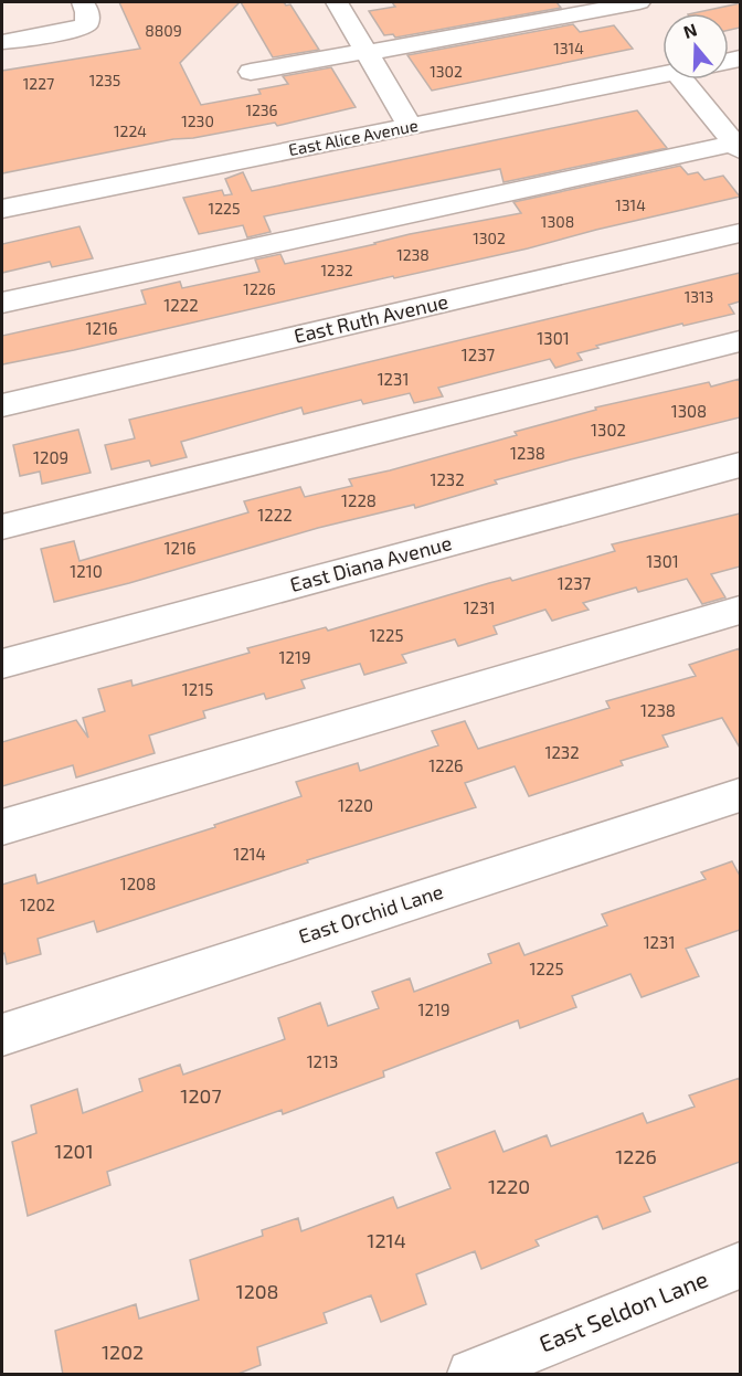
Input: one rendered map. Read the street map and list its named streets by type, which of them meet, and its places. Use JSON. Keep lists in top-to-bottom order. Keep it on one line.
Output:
{"streets":{"street":["East Alice Avenue","East Ruth Avenue","East Diana Avenue","East Orchid Lane","East Seldon Lane"]},"house_numbers":["8809","1314","1302","1235","1227","1236","1230","1224","1314","1225","1308","1302","1238","1232","1226","1313","1222","1216","1301","1237","1231","1308","1302","1238","1209","1232","1228","1222","1216","1301","1210","1237","1231","1225","1219","1215","1238","1232","1226","1220","1214","1208","1202","1231","1225","1219","1213","1207","1201","1226","1220","1214","1208","1202"],"north":"top"}
